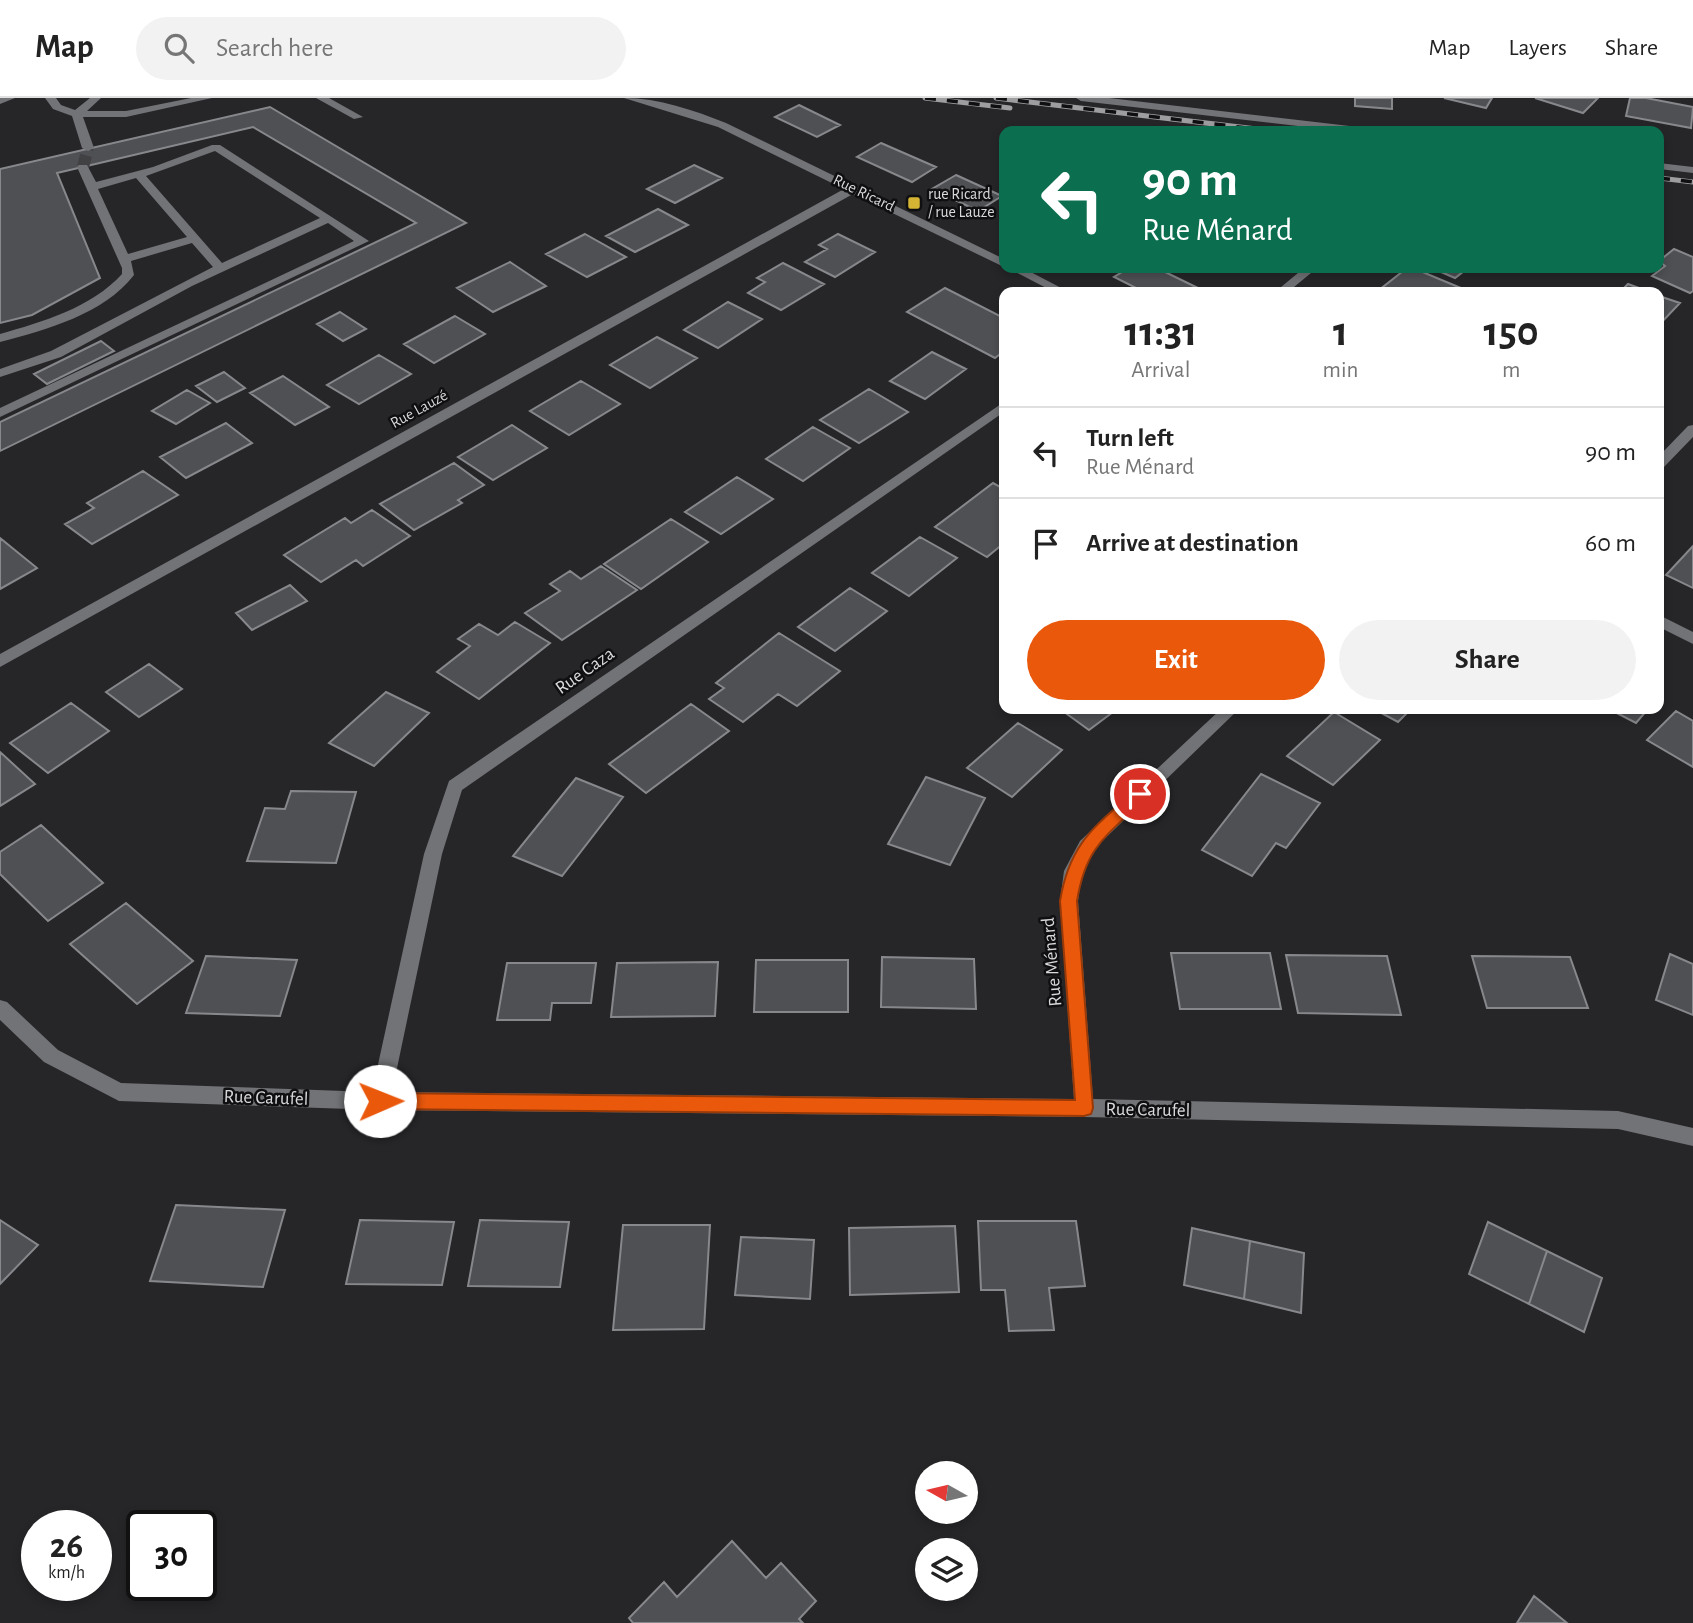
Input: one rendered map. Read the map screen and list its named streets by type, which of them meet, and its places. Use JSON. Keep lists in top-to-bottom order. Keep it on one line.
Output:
{"streets":{"street":["Rue Ricard","Rue Lauzé","Rue Caza","Rue Ménard","Rue Carufel"]},"crossings":[["Rue Ricard","Rue Lauzé"],["Rue Caza","Rue Carufel"],["Rue Ménard","Rue Carufel"]],"places":{"transit":["rue Ricard / rue Lauze"]},"north":"left","page":{"header":"Map","search":"Search here","nav":["Map","Layers","Share"],"turn":["90 m","Rue Ménard"],"eta":["11:31","Arrival","1","min","150","m"],"list":[{"name":"Turn left","note":"Rue Ménard","value":"90 m"},{"name":"Arrive at destination","value":"60 m"}],"buttons":["Exit","Share"],"speed":"26 km/h","limit":"30"}}
